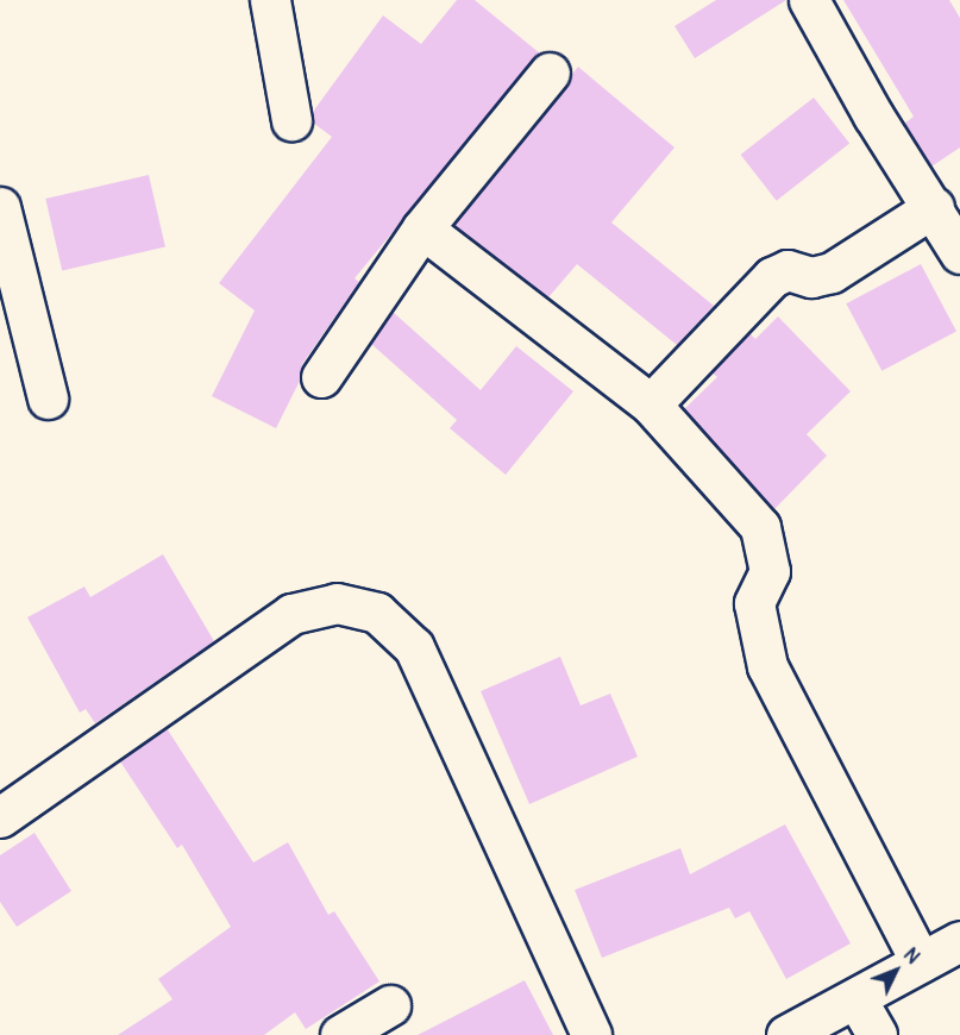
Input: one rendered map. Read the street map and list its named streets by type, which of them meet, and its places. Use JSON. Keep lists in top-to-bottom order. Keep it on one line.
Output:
{"north":"top right"}
